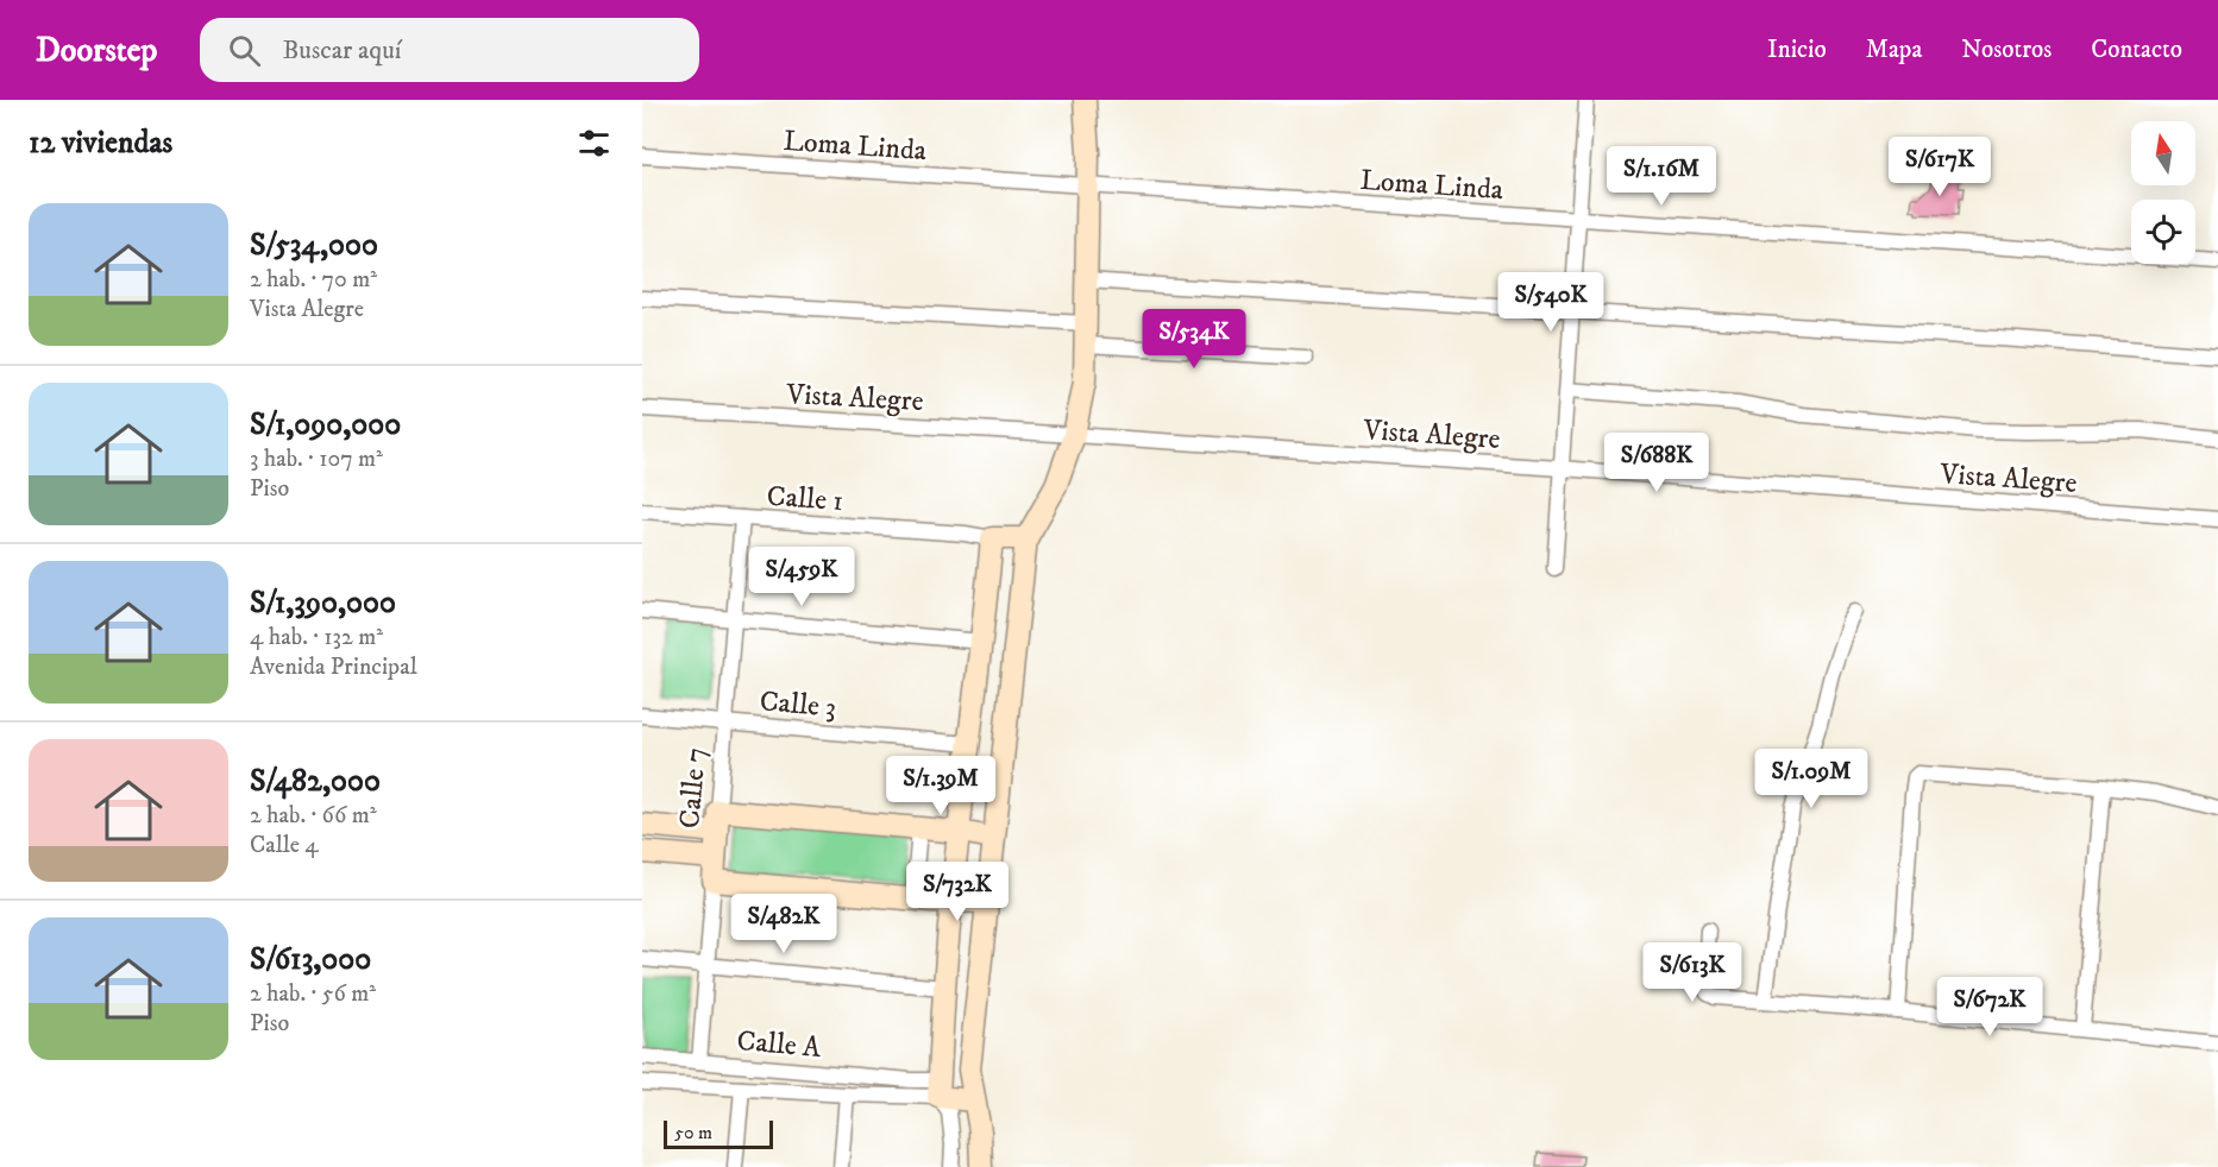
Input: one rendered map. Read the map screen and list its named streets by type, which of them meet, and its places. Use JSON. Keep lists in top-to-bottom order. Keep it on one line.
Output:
{"streets":{"street":["Loma Linda","Vista Alegre","Calle 1","Calle 3","Calle 7","Calle A"]},"crossings":[["Calle 1","Calle 7"],["Calle 3","Calle 7"],["Calle 7","Calle A"]],"scale_bar":"50 m","north":"top","page":{"header":"Doorstep","search":"Buscar aquí","nav":["Inicio","Mapa","Nosotros","Contacto"],"heading":"12 viviendas","price":["S/617K","S/1.16M","S/540K","S/534K","S/688K","S/459K","S/1.09M","S/1.39M","S/732K","S/482K","S/613K","S/672K"],"list":[{"name":"S/534,000","note":"2 hab. · 70 m² · Vista Alegre"},{"name":"S/1,090,000","note":"3 hab. · 107 m² · Piso"},{"name":"S/1,390,000","note":"4 hab. · 132 m² · Avenida Principal"},{"name":"S/482,000","note":"2 hab. · 66 m² · Calle 4"},{"name":"S/613,000","note":"2 hab. · 56 m² · Piso"}],"scale":"50 m"}}
